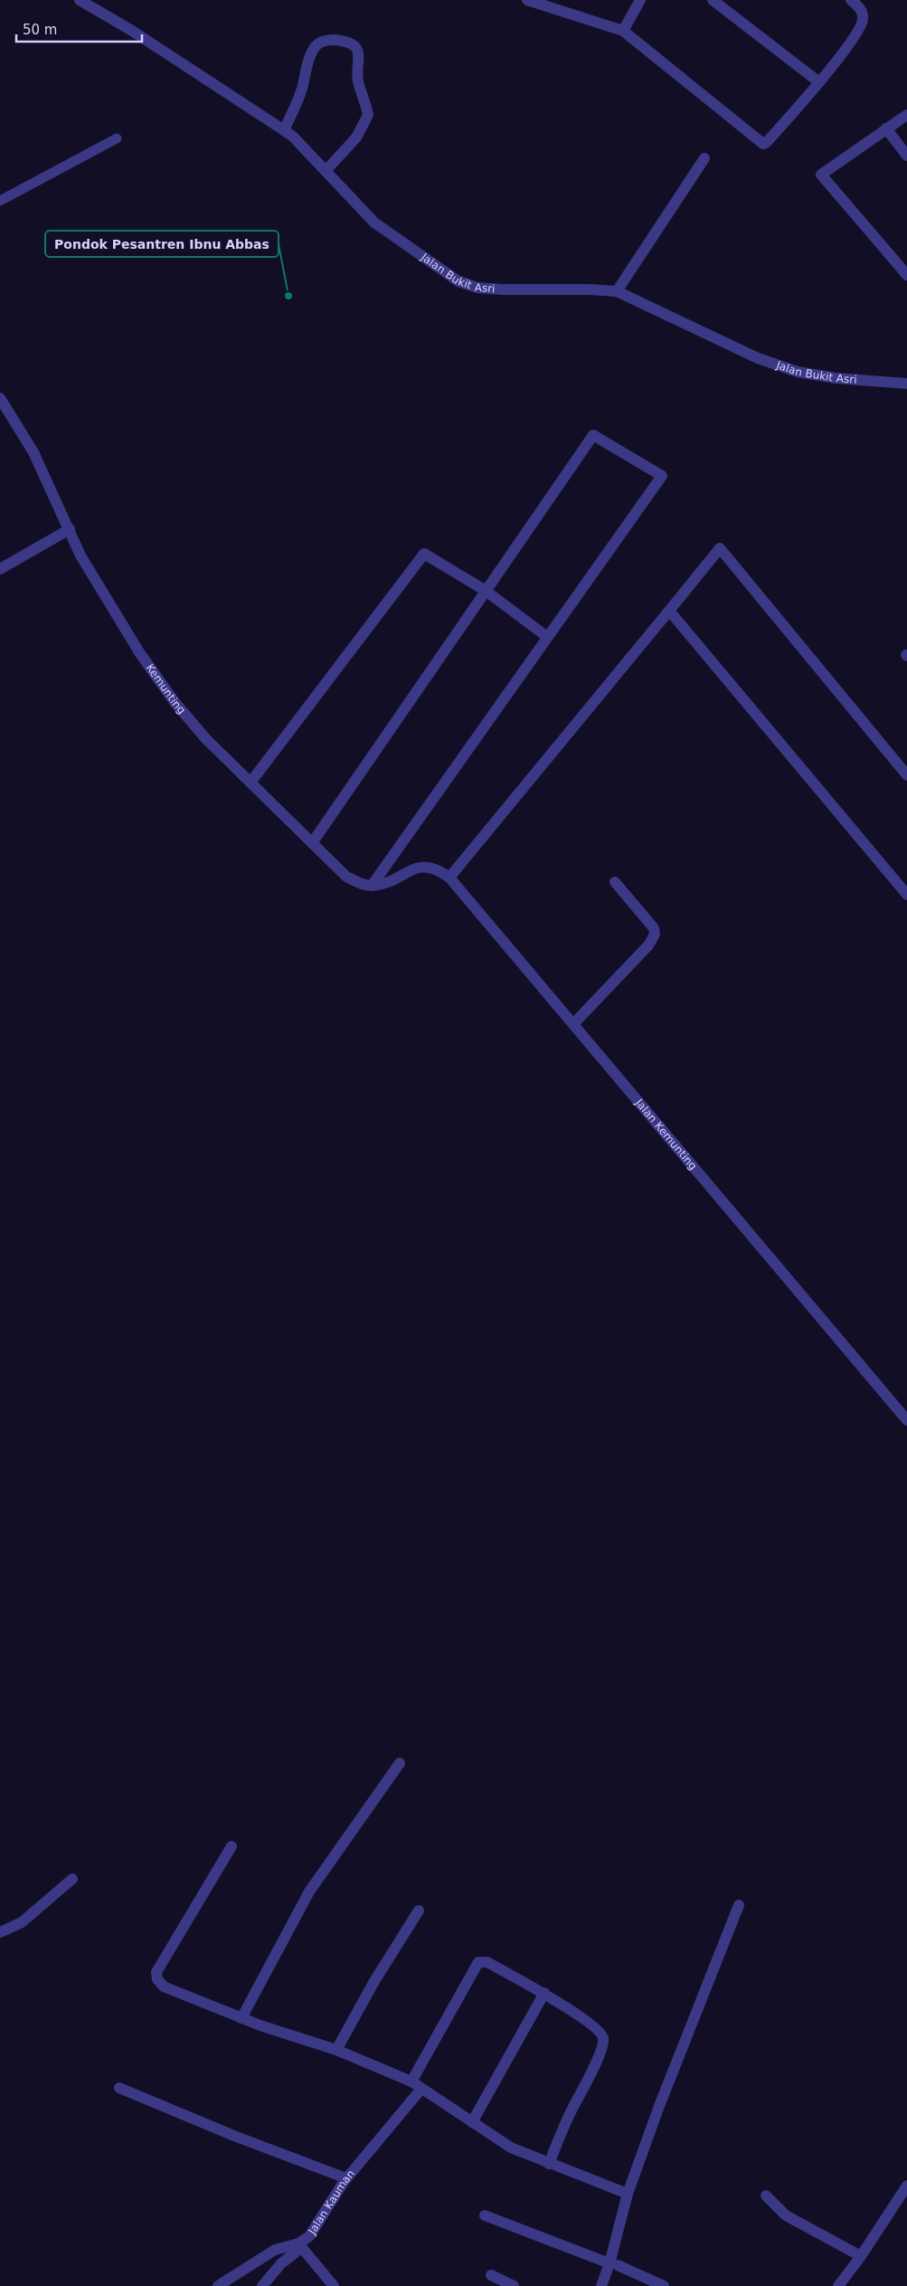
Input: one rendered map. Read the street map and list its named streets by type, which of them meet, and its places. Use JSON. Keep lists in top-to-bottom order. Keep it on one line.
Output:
{"streets":{"street":["Jalan Bukit Asri","Kemunting","Jalan Kemunting","Jalan Kauman"]},"crossings":[["Kemunting","Jalan Kemunting"]],"places":["Pondok Pesantren Ibnu Abbas"],"scale_bar":"50 m"}
